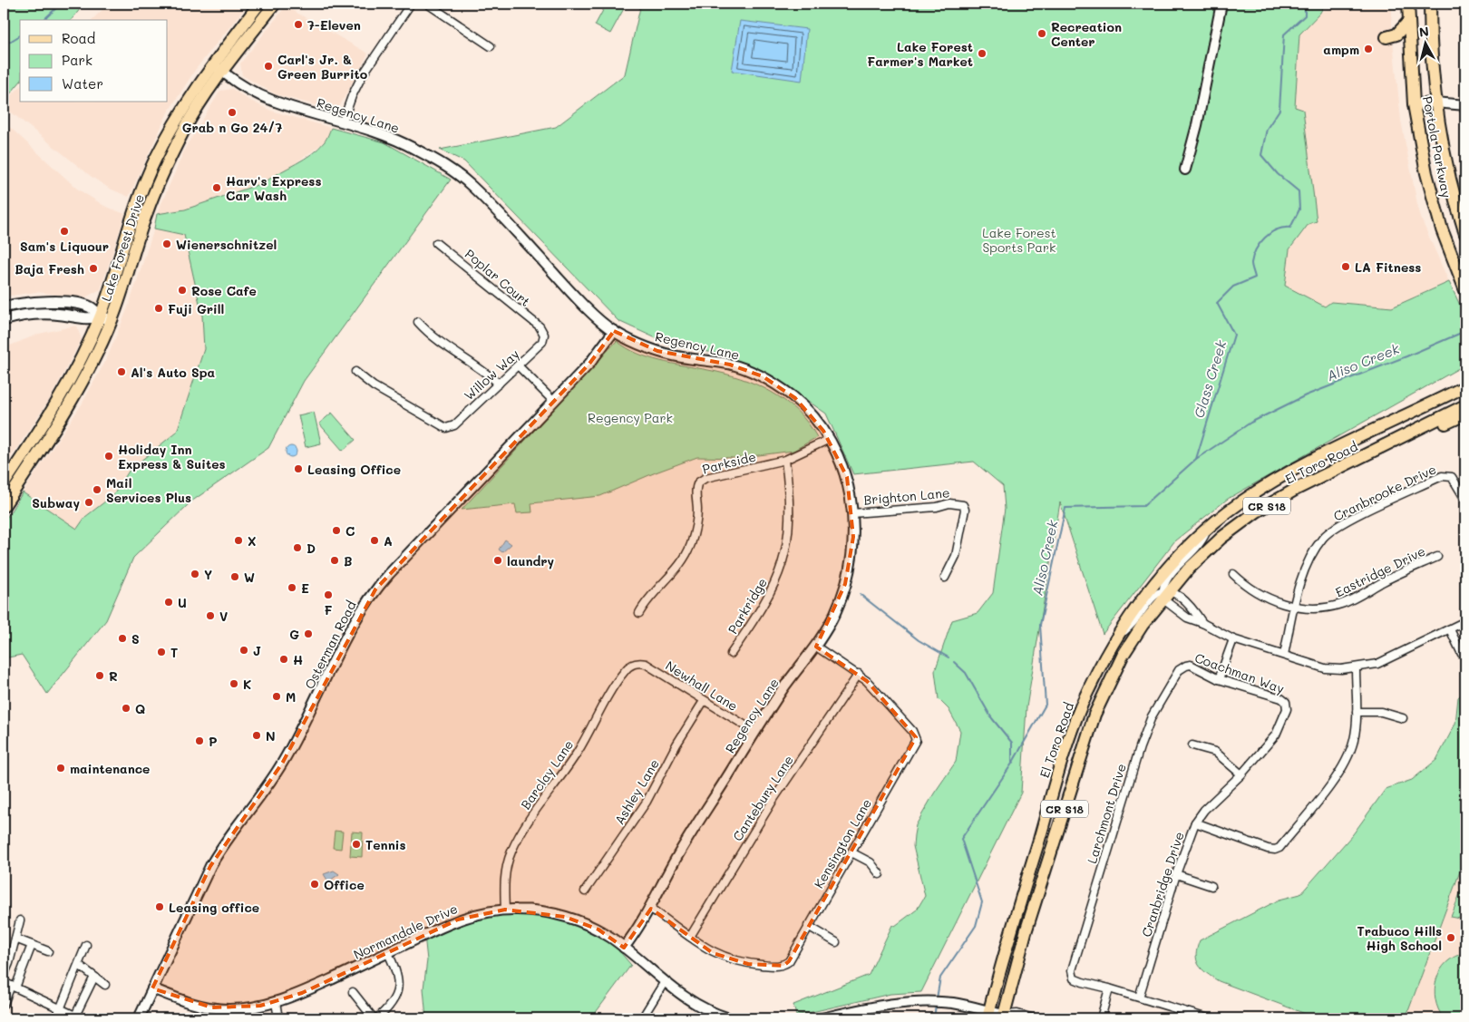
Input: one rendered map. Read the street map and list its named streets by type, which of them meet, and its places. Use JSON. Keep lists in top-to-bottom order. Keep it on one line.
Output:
{"streets":{"main road":["Portola Parkway","Lake Forest Drive","El Toro Road","CR S18"],"street":["Regency Lane","Poplar Court","Willow Way","Parkside","Cranbrooke Drive","Brighton Lane","Eastridge Drive","Parkridge","Osterman Road","Coachman Way","Newhall Lane","Barclay Lane","Ashley Lane","Cantebury Lane","Larchmont Drive","Kensington Lane","Cranbridge Drive","Normandale Drive"]},"crossings":[["Regency Lane","Lake Forest Drive"],["Regency Lane","Parkside"],["Regency Lane","Brighton Lane"],["Regency Lane","Osterman Road"],["Regency Lane","Newhall Lane"],["Regency Lane","Normandale Drive"],["Poplar Court","Willow Way"],["Parkside","Parkridge"],["Cranbrooke Drive","Eastridge Drive"],["Osterman Road","Normandale Drive"],["Coachman Way","Larchmont Drive"],["Coachman Way","Cranbridge Drive"],["Newhall Lane","Barclay Lane"],["Newhall Lane","Ashley Lane"],["Barclay Lane","Normandale Drive"],["Cantebury Lane","Kensington Lane"]],"water":["Aliso Creek","Glass Creek"],"parks":["Lake Forest Sports Park","Regency Park"],"places":["7-Eleven","Recreation Center","ampm","Lake Forest Farmer's Market","Carl's Jr. & Green Burrito","Grab n Go 24/7","Harv's Express Car Wash","Sam's Liquour","Wienerschnitzel","LA Fitness","Baja Fresh","Rose Cafe","Fuji Grill","Al's Auto Spa","Holiday Inn Express & Suites","Leasing Office","Mail Services Plus","Subway","C","X","A","D","B","laundry","Y","W","E","F","U","V","G","S","J","T","H","R","K","M","Q","N","P","maintenance","Tennis","Office","Leasing office","Trabuco Hills High School"],"legend":["Road","Park","Water"],"north":"top"}
